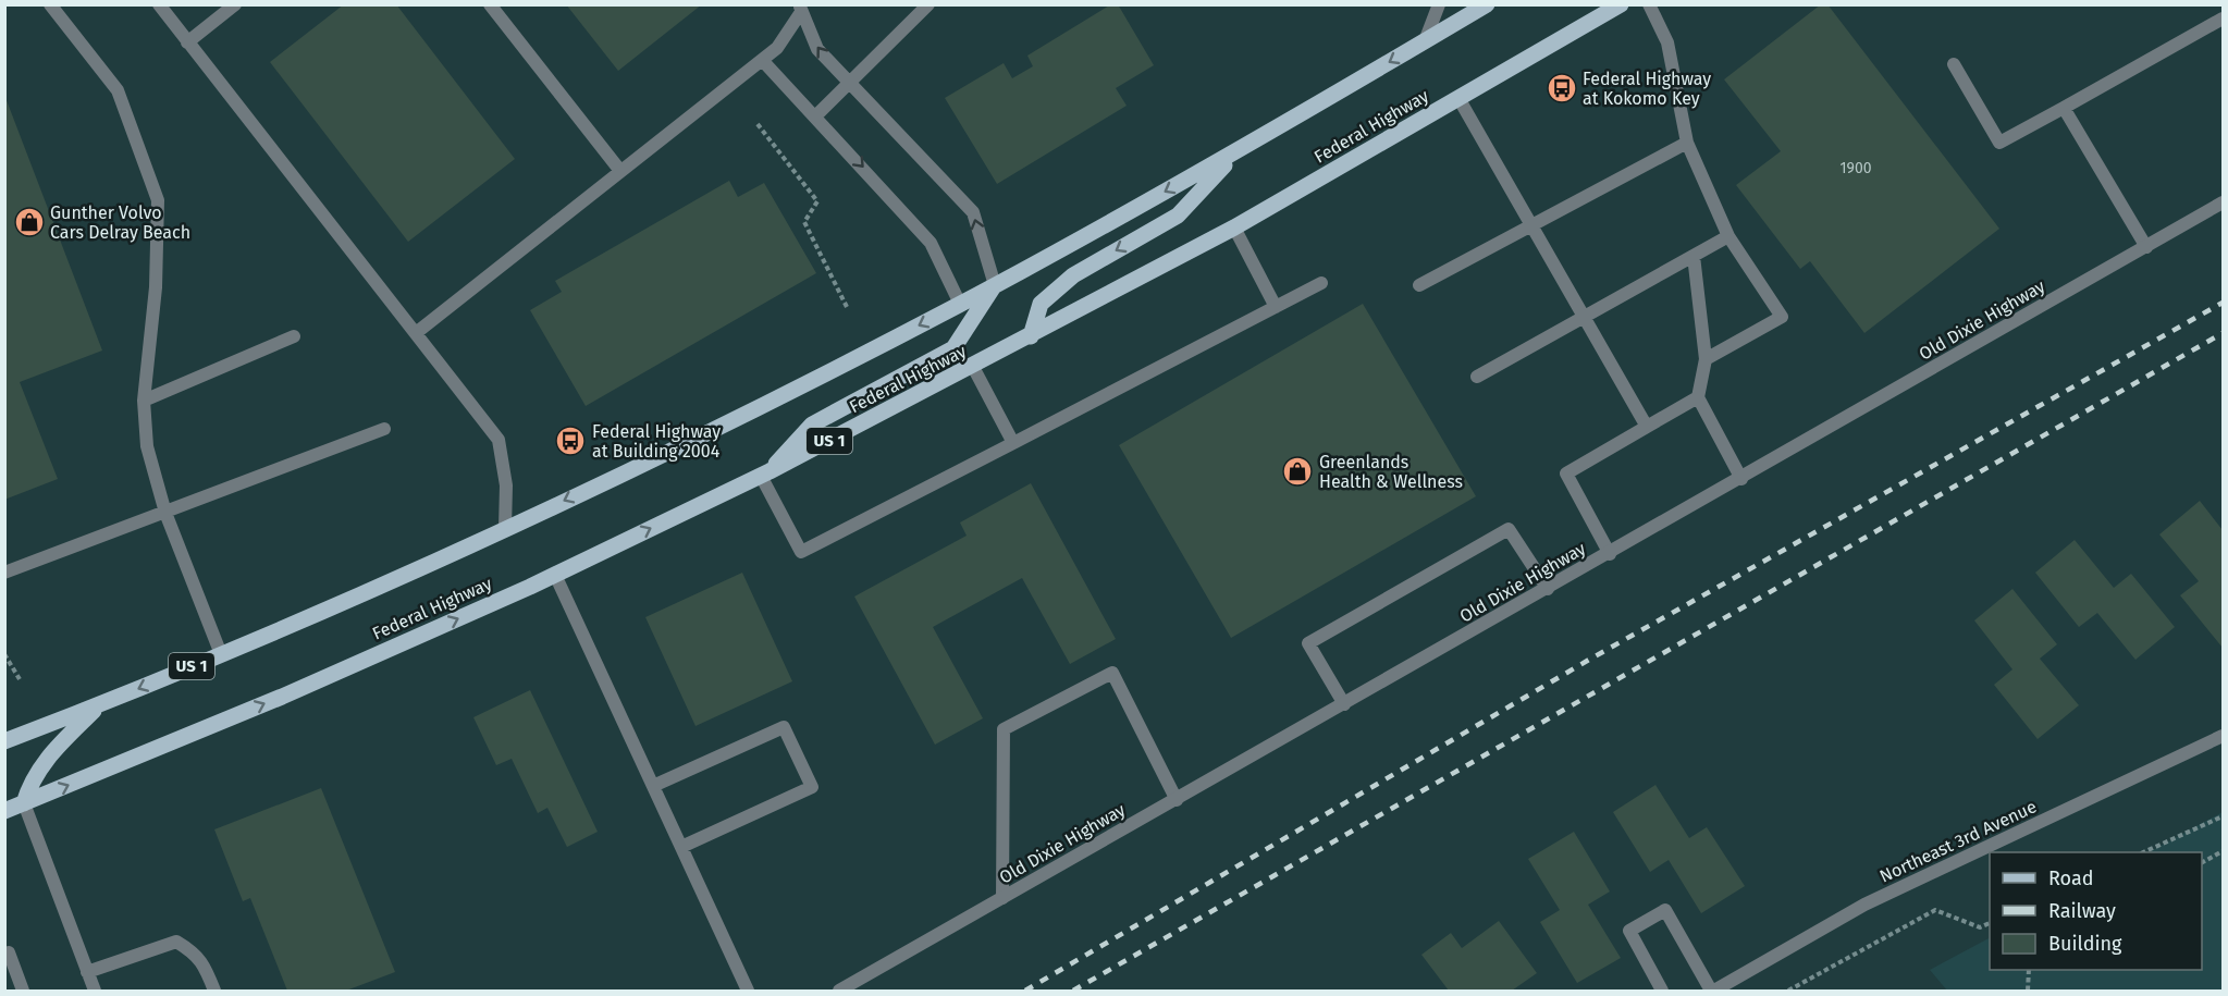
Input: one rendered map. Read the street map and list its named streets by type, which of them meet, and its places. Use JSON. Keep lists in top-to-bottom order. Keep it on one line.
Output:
{"streets":{"main road":["Federal Highway","US 1"],"street":["Old Dixie Highway","Northeast 3rd Avenue"]},"places":{"bus stop":["Federal Highway at Kokomo Key","Federal Highway at Building 2004"],"shop":["Gunther Volvo Cars Delray Beach","Greenlands Health & Wellness"]},"house_numbers":["1900"],"legend":["Road","Railway","Building"]}
